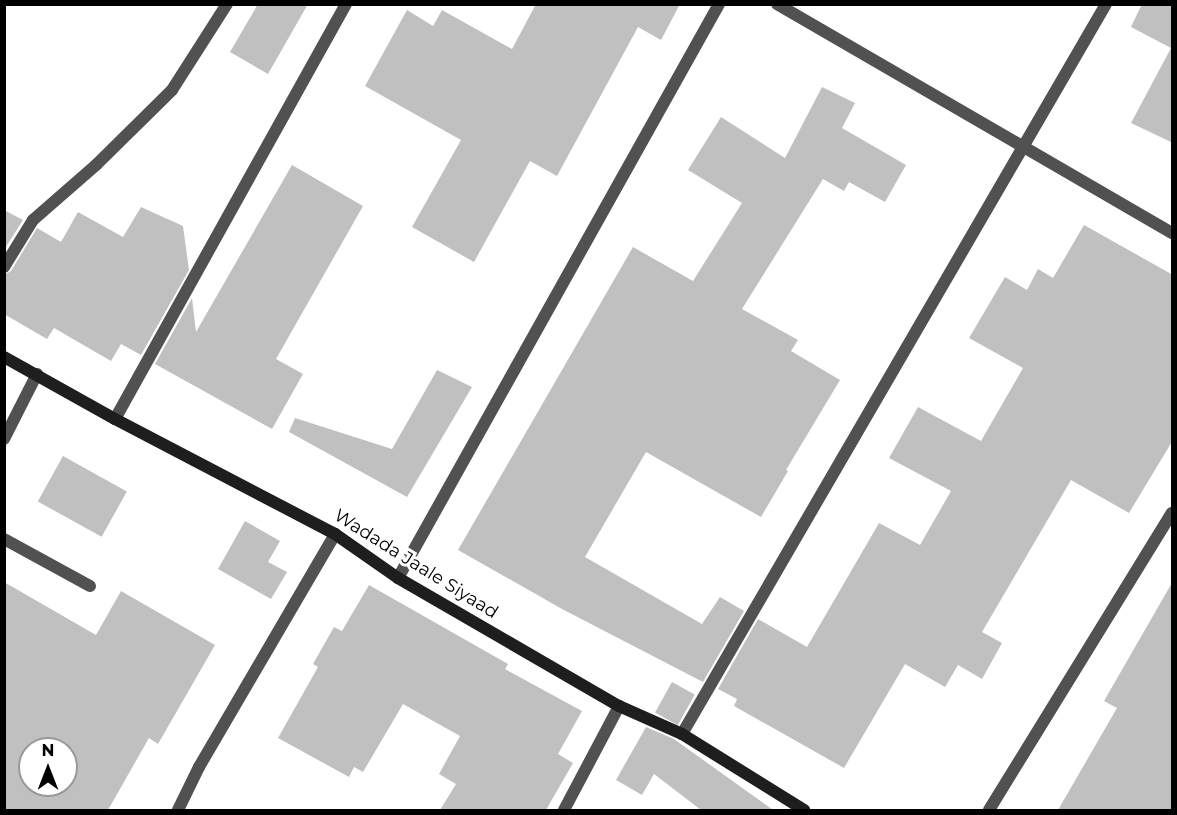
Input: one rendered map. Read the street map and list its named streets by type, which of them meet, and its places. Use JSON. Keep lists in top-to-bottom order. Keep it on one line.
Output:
{"streets":{"main road":["Wadada Jaale Siyaad"]},"north":"top"}
